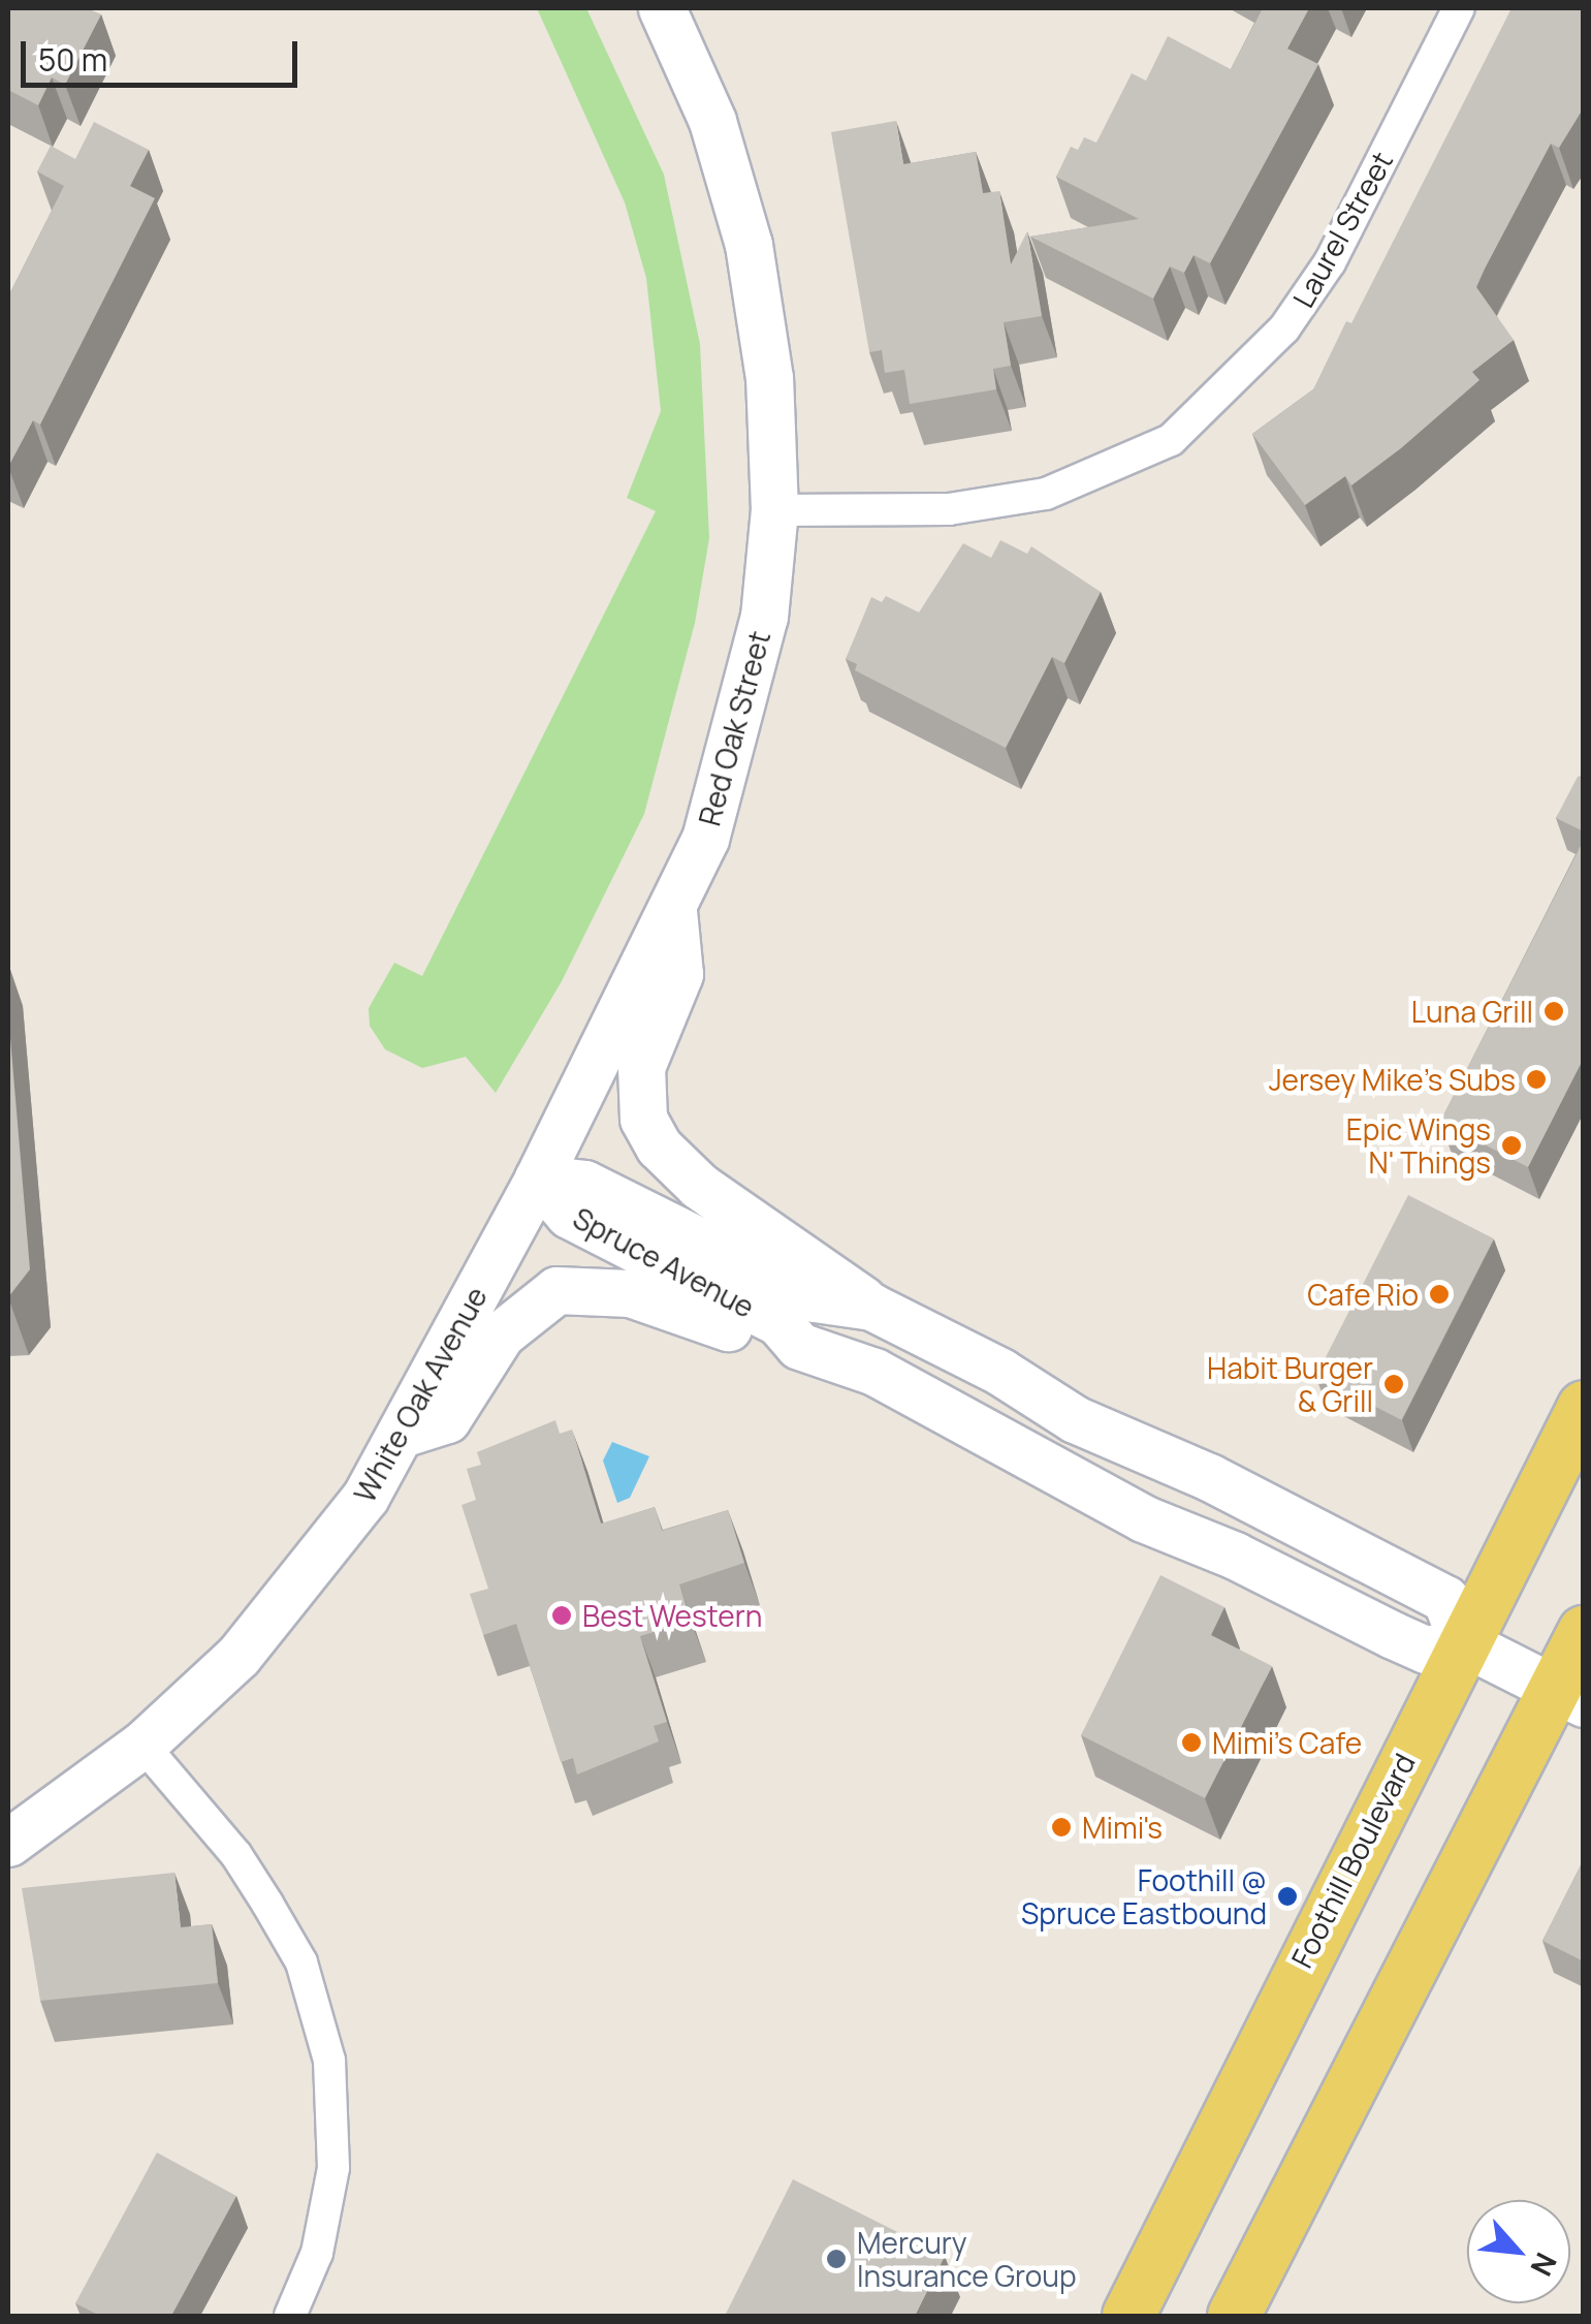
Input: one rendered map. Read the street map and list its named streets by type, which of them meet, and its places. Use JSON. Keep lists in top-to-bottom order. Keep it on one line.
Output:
{"streets":{"main road":["Foothill Boulevard"],"street":["Laurel Street","Red Oak Street","Spruce Avenue","White Oak Avenue"]},"crossings":[["Laurel Street","Red Oak Street"],["Red Oak Street","Spruce Avenue"],["Red Oak Street","White Oak Avenue"],["Spruce Avenue","White Oak Avenue"],["Spruce Avenue","Foothill Boulevard"]],"places":["Luna Grill","Jersey Mike's Subs","Epic Wings N' Things","Cafe Rio","Habit Burger & Grill","Best Western","Mimi's Cafe","Mimi's","Foothill @ Spruce Eastbound","Mercury Insurance Group"],"scale_bar":"50 m","north":"bottom right"}
